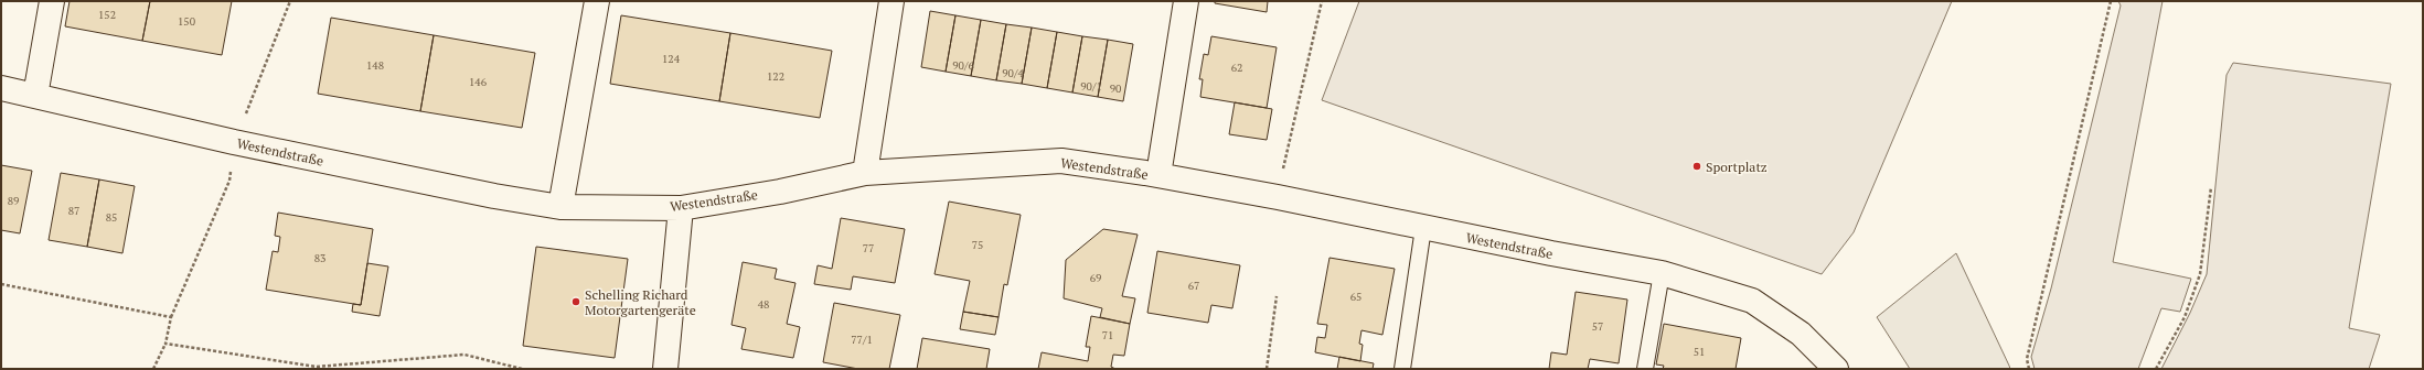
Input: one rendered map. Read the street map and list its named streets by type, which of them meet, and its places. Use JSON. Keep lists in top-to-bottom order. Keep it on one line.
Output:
{"streets":{"street":["Westendstraße"]},"places":["Sportplatz","Schelling Richard Motorgartengeräte"],"house_numbers":["152","150","124","148","90/6","62","90/4","122","146","90/1","90","89","87","85","75","77","83","69","67","65","48","57","71","77/1","51"]}
